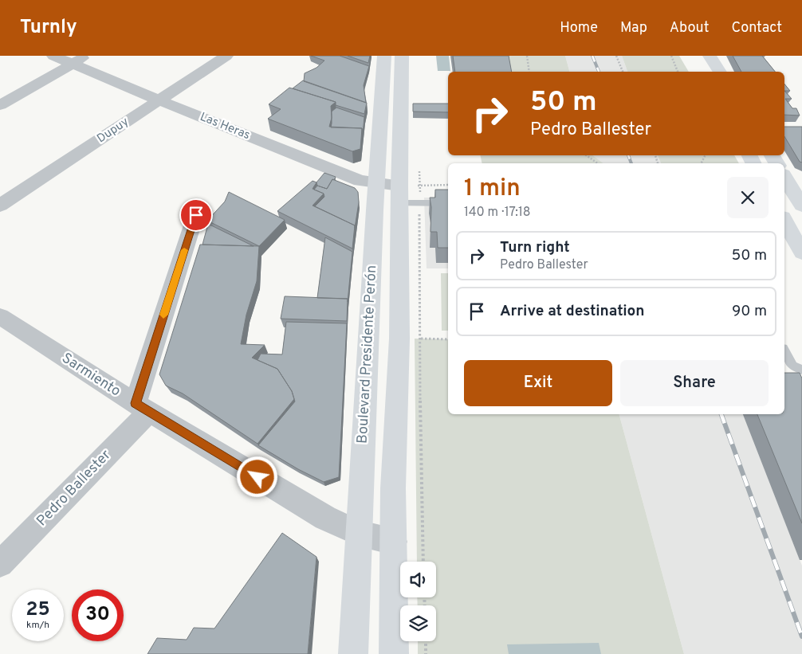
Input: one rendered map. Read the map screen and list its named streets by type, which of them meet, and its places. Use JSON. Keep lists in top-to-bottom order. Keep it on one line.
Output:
{"streets":{"street":["Las Heras","Dupuy","Boulevard Presidente Perón","Sarmiento","Pedro Ballester"]},"crossings":[["Las Heras","Dupuy"],["Las Heras","Boulevard Presidente Perón"],["Boulevard Presidente Perón","Sarmiento"],["Sarmiento","Pedro Ballester"]],"page":{"header":"Turnly","nav":["Home","Map","About","Contact"],"turn":["50 m","Pedro Ballester"],"heading":["1 min","140 m · 17:18"],"list":[{"name":"Turn right","note":"Pedro Ballester","value":"50 m"},{"name":"Arrive at destination","value":"90 m"}],"buttons":["Exit","Share"],"speed":"25 km/h","limit":"30"}}
